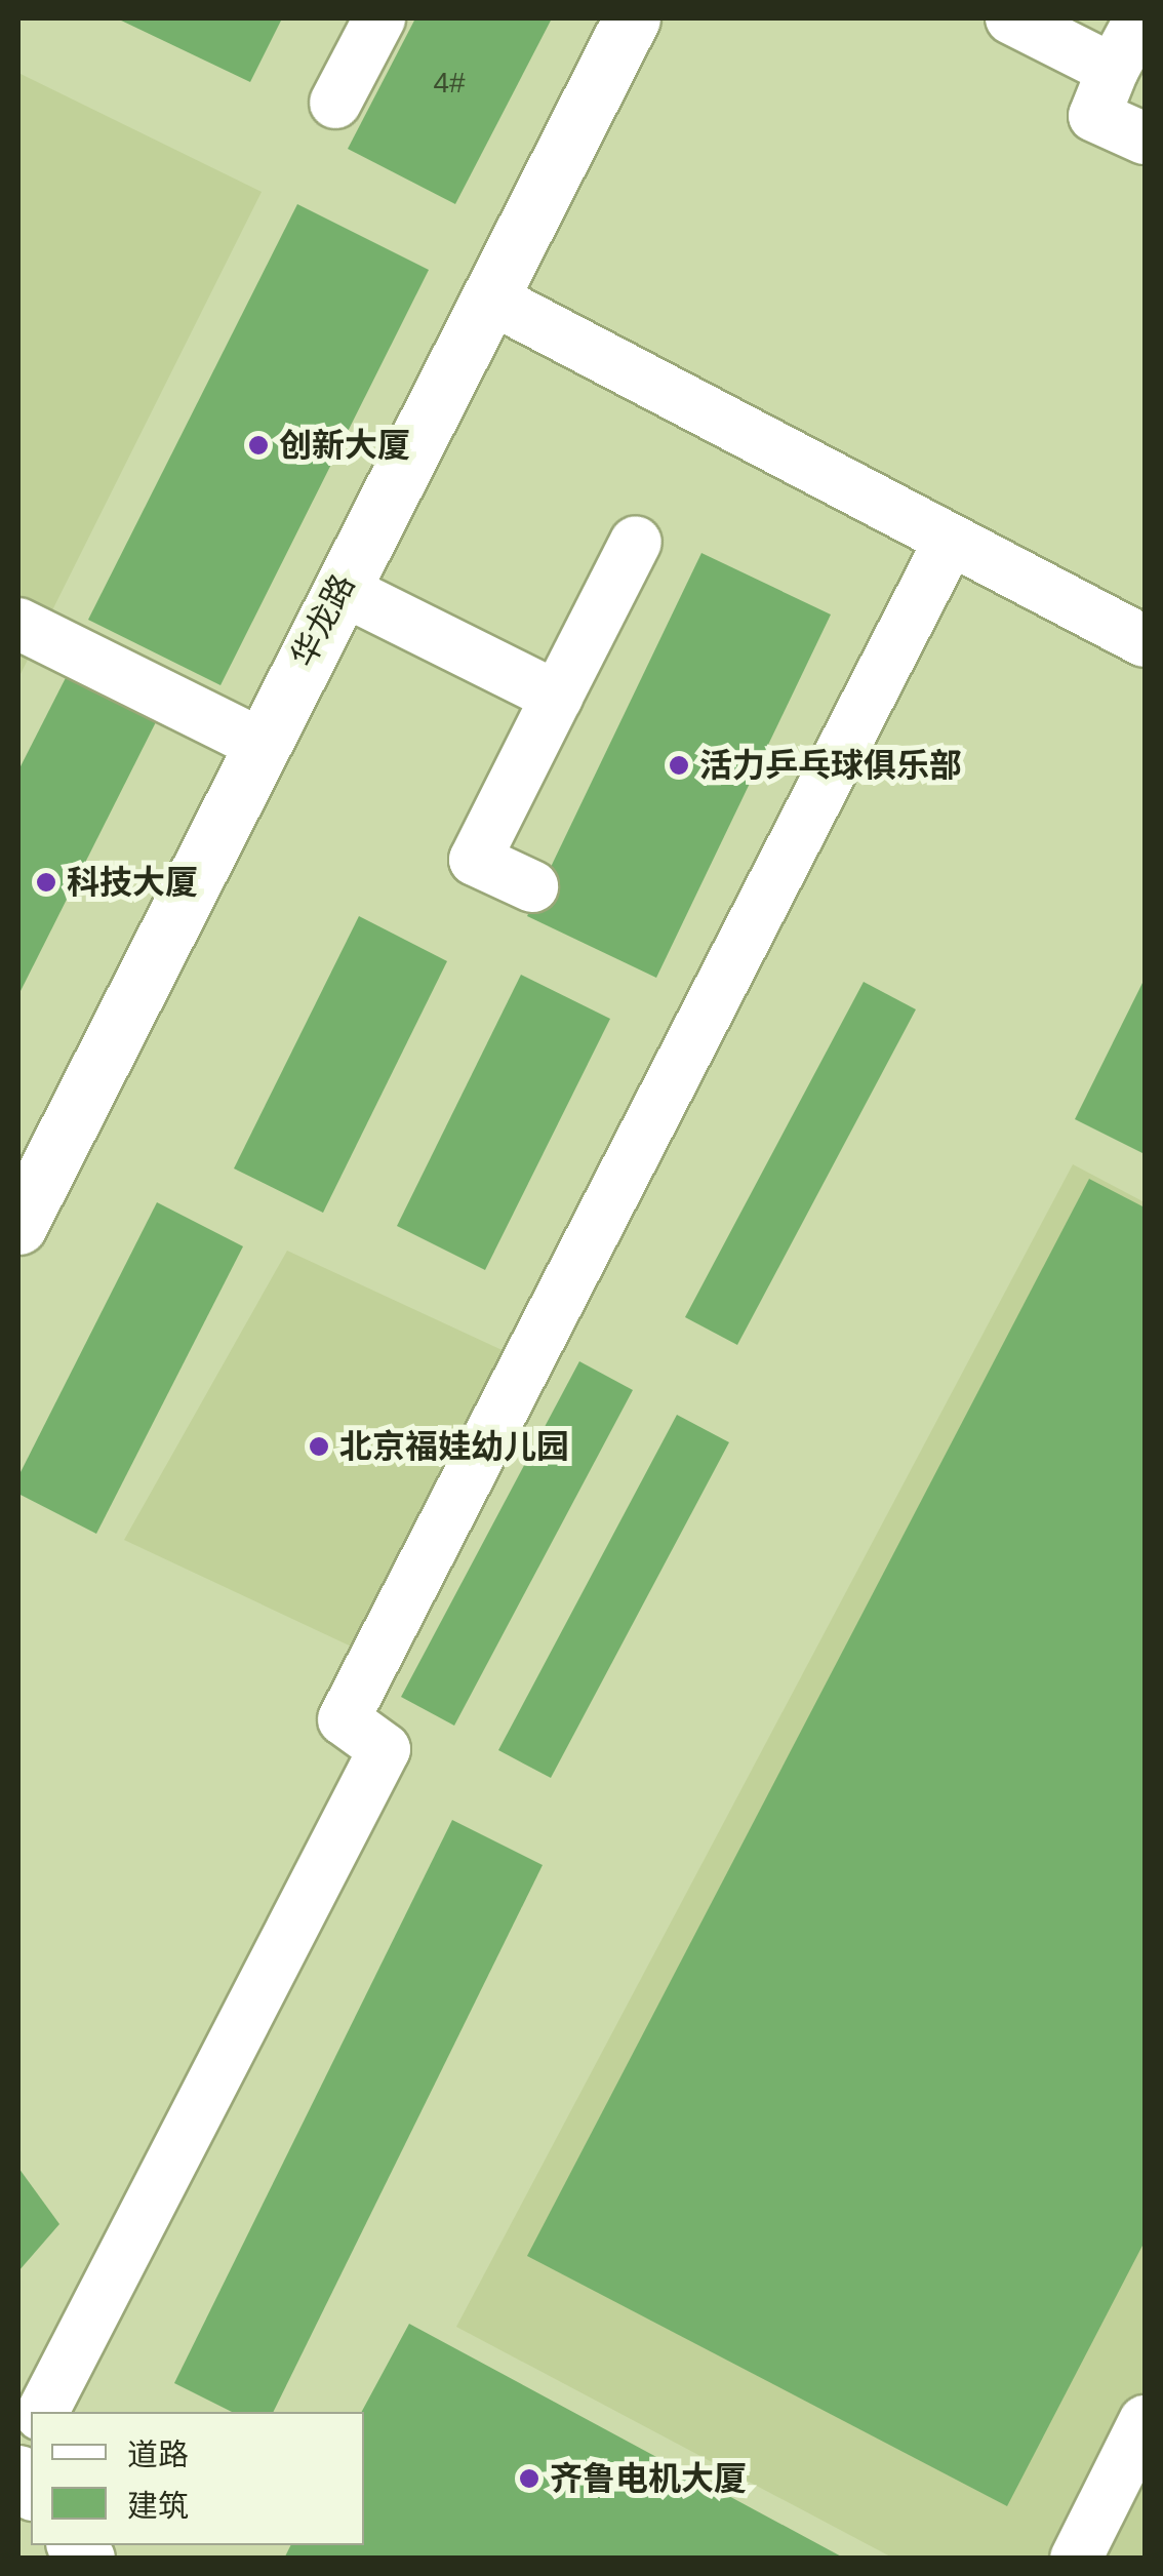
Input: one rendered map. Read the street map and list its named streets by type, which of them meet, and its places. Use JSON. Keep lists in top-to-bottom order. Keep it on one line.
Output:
{"streets":{"main road":["华龙路"]},"places":["创新大厦","活力乒乓球俱乐部","科技大厦","北京福娃幼儿园","齐鲁电机大厦"],"house_numbers":["4#"],"legend":["道路","建筑"]}
